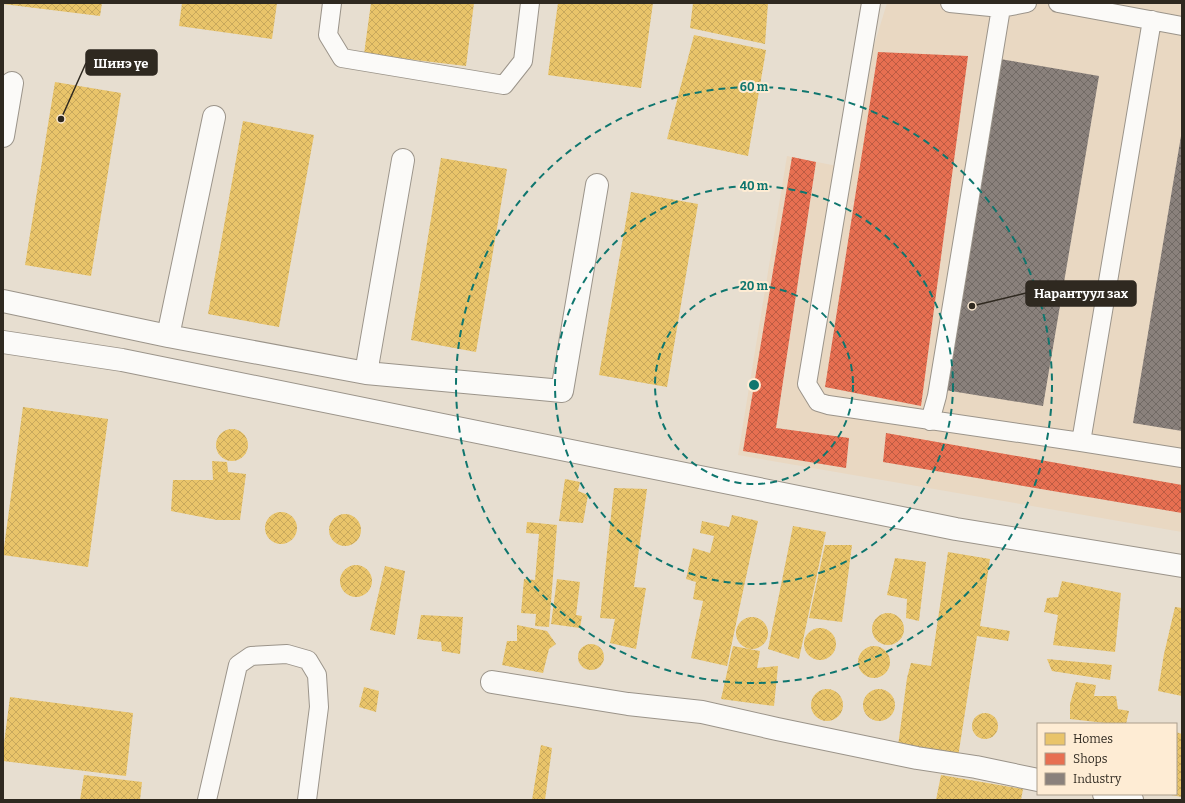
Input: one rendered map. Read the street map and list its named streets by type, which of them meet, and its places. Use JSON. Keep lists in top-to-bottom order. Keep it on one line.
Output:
{"places":["Шинэ үе","Нарантуул зах"],"legend":["Homes","Shops","Industry"],"rings":["60 m","40 m","20 m"]}
